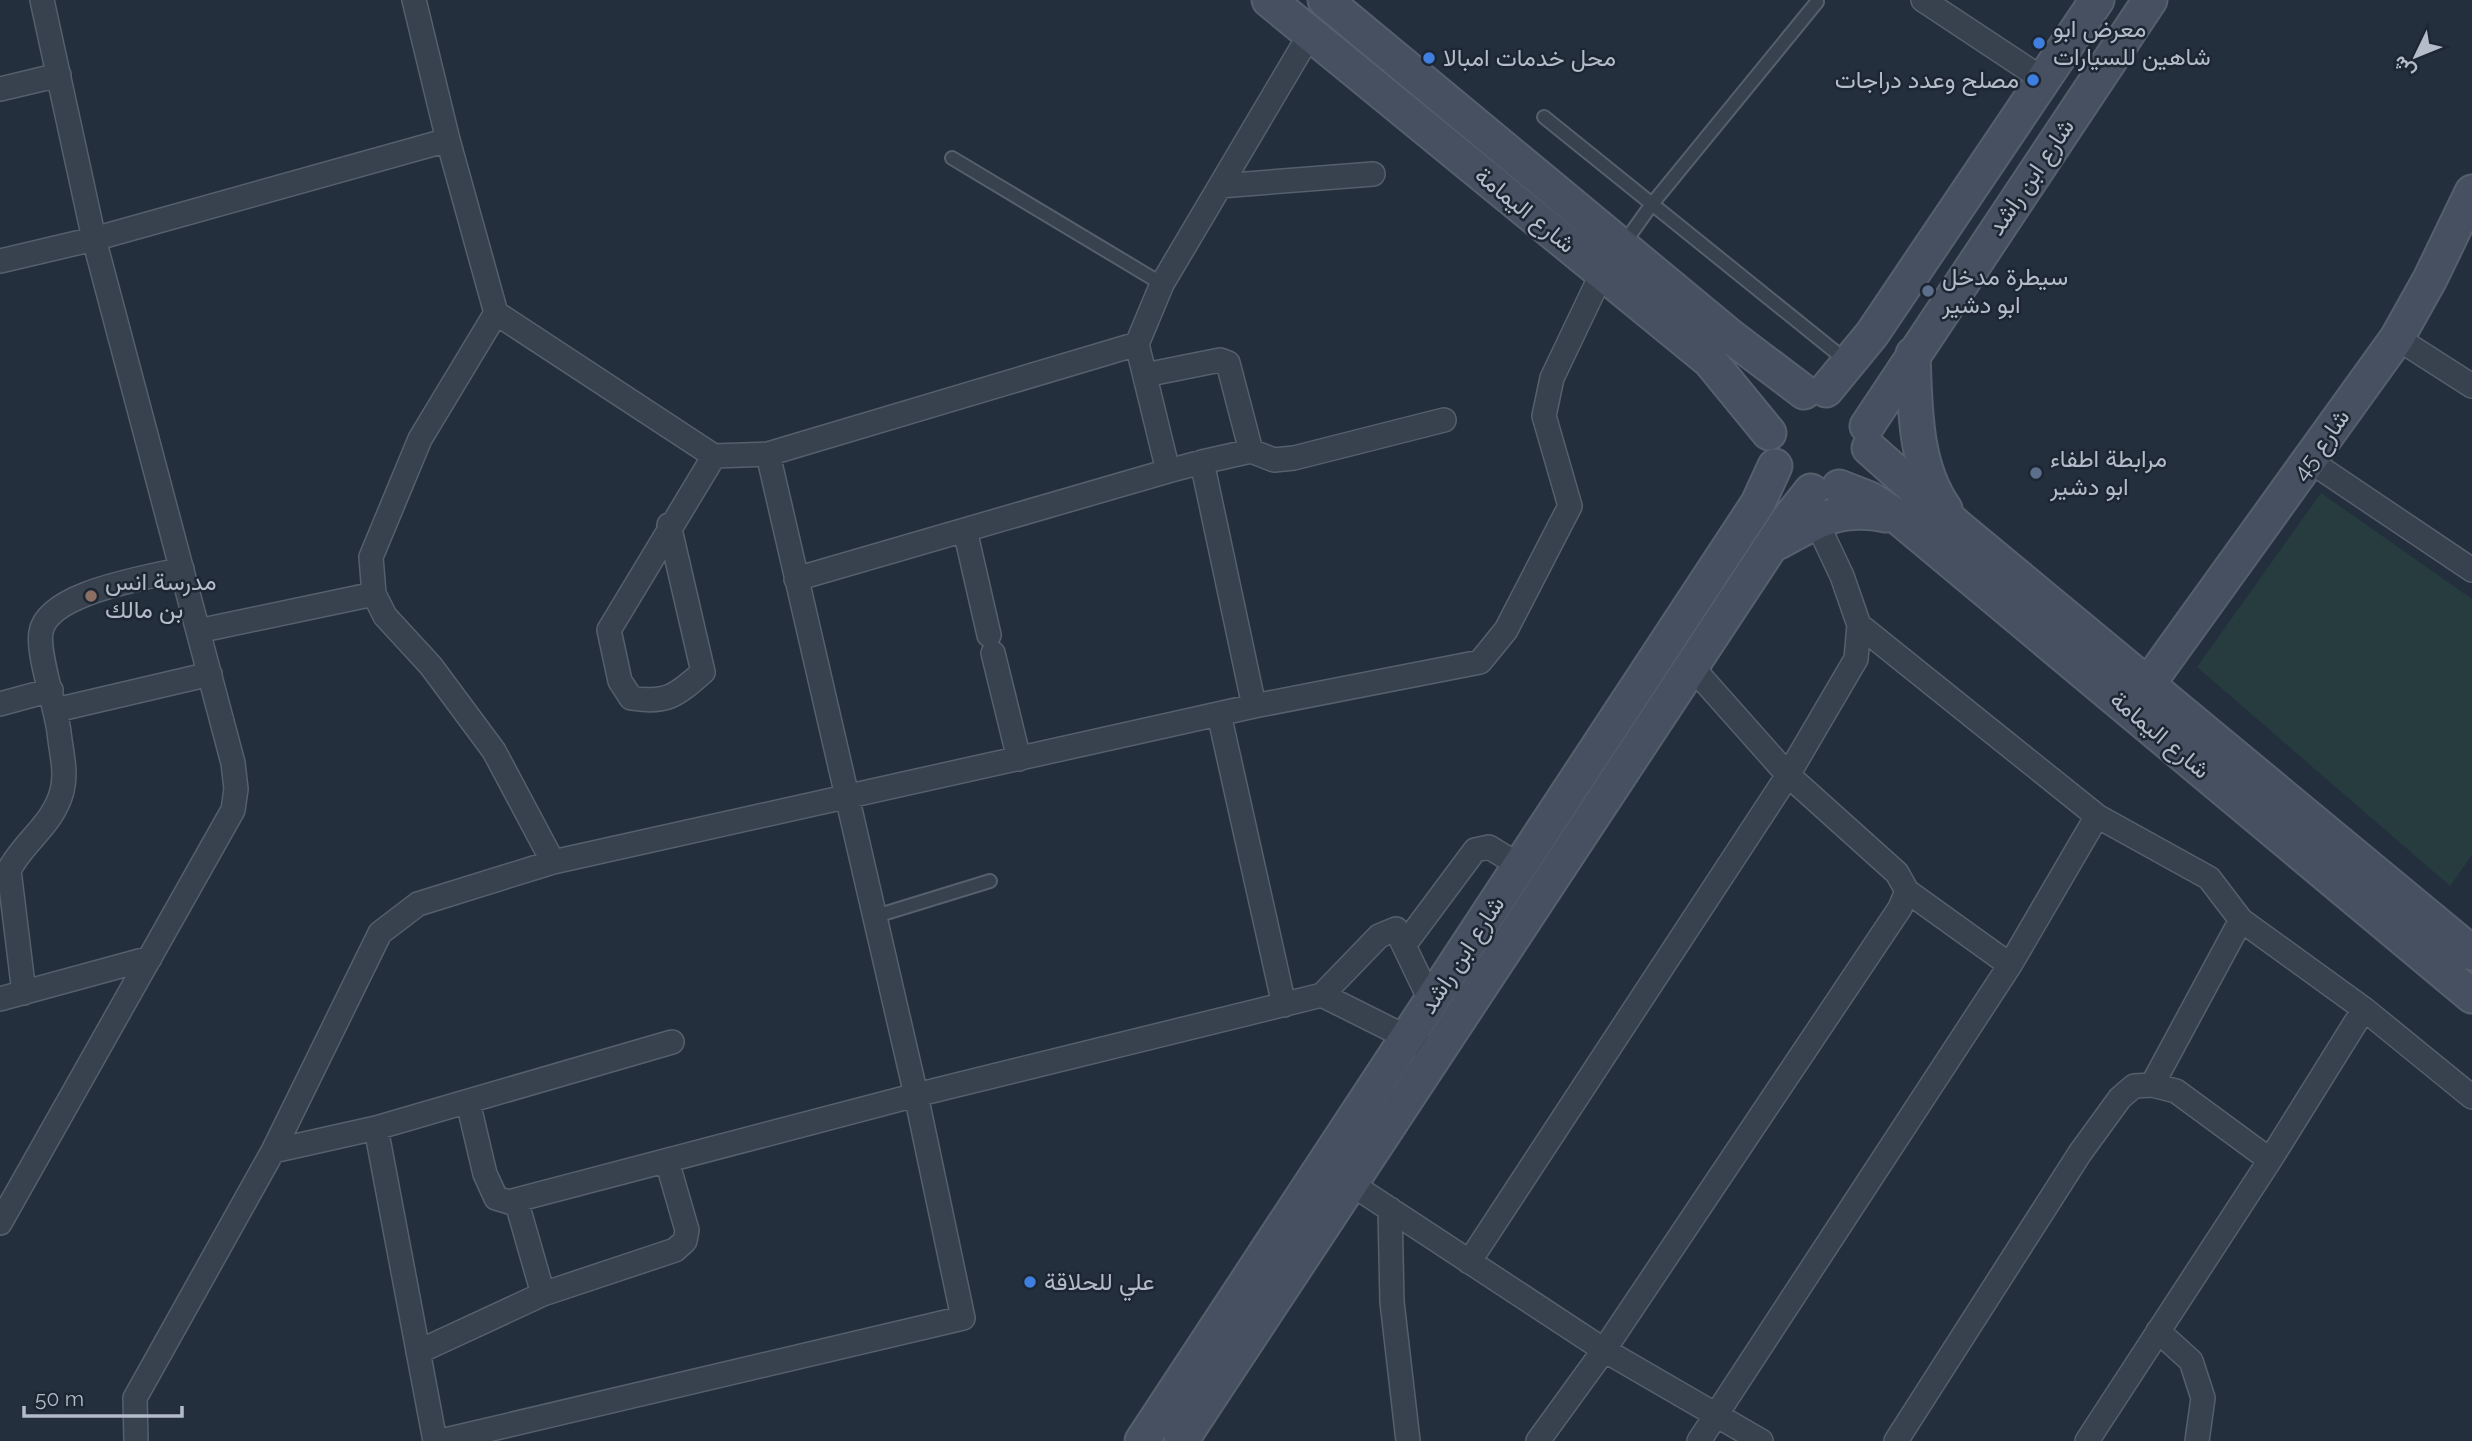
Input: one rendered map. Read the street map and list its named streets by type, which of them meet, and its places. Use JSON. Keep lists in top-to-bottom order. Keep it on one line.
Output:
{"streets":{"main road":["شارع ابن راشد","شارع اليمامة","شارع 45"]},"crossings":[["شارع ابن راشد","شارع اليمامة"],["شارع اليمامة","شارع 45"]],"places":["معرض ابو شاهين للسيارات","محل خدمات امبالا","مصلح وعدد دراجات","سيطرة مدخل ابو دشير","مرابطة اطفاء ابو دشير","مدرسة انس بن مالك","علي للحلاقة"],"scale_bar":"50 m","north":"bottom left"}
